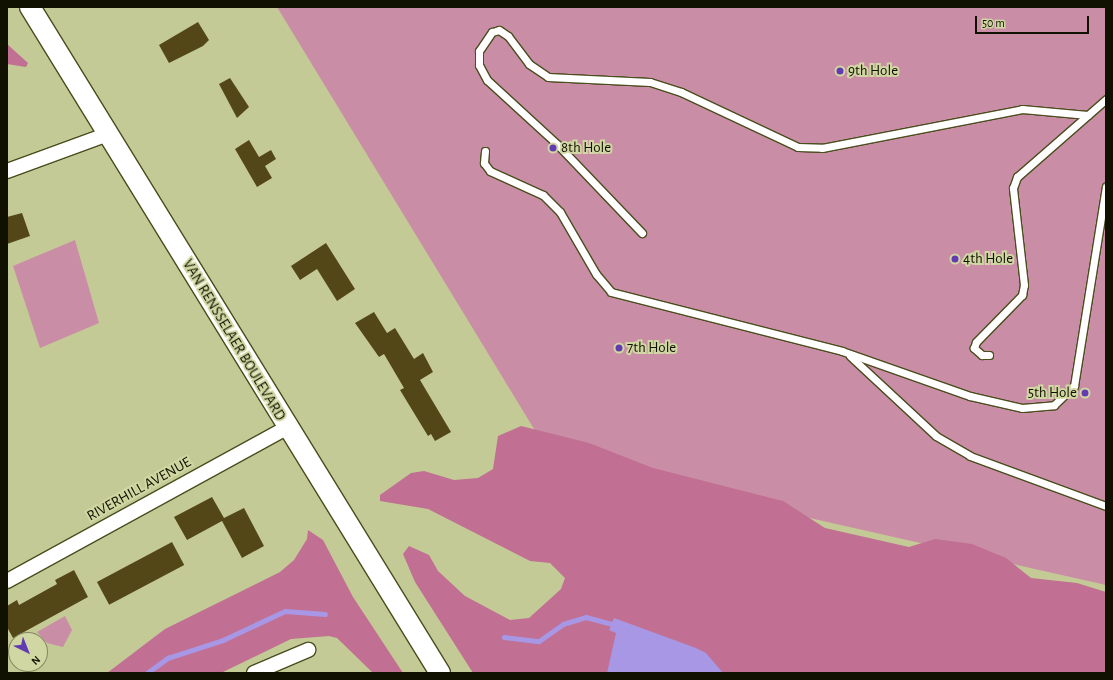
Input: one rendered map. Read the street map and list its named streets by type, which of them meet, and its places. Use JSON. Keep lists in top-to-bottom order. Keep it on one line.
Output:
{"streets":{"main road":["VAN RENSSELAER BOULEVARD"],"street":["RIVERHILL AVENUE"]},"crossings":[["VAN RENSSELAER BOULEVARD","RIVERHILL AVENUE"]],"places":["9th Hole","8th Hole","4th Hole","7th Hole","5th Hole"],"scale_bar":"50 m","north":"bottom right"}
